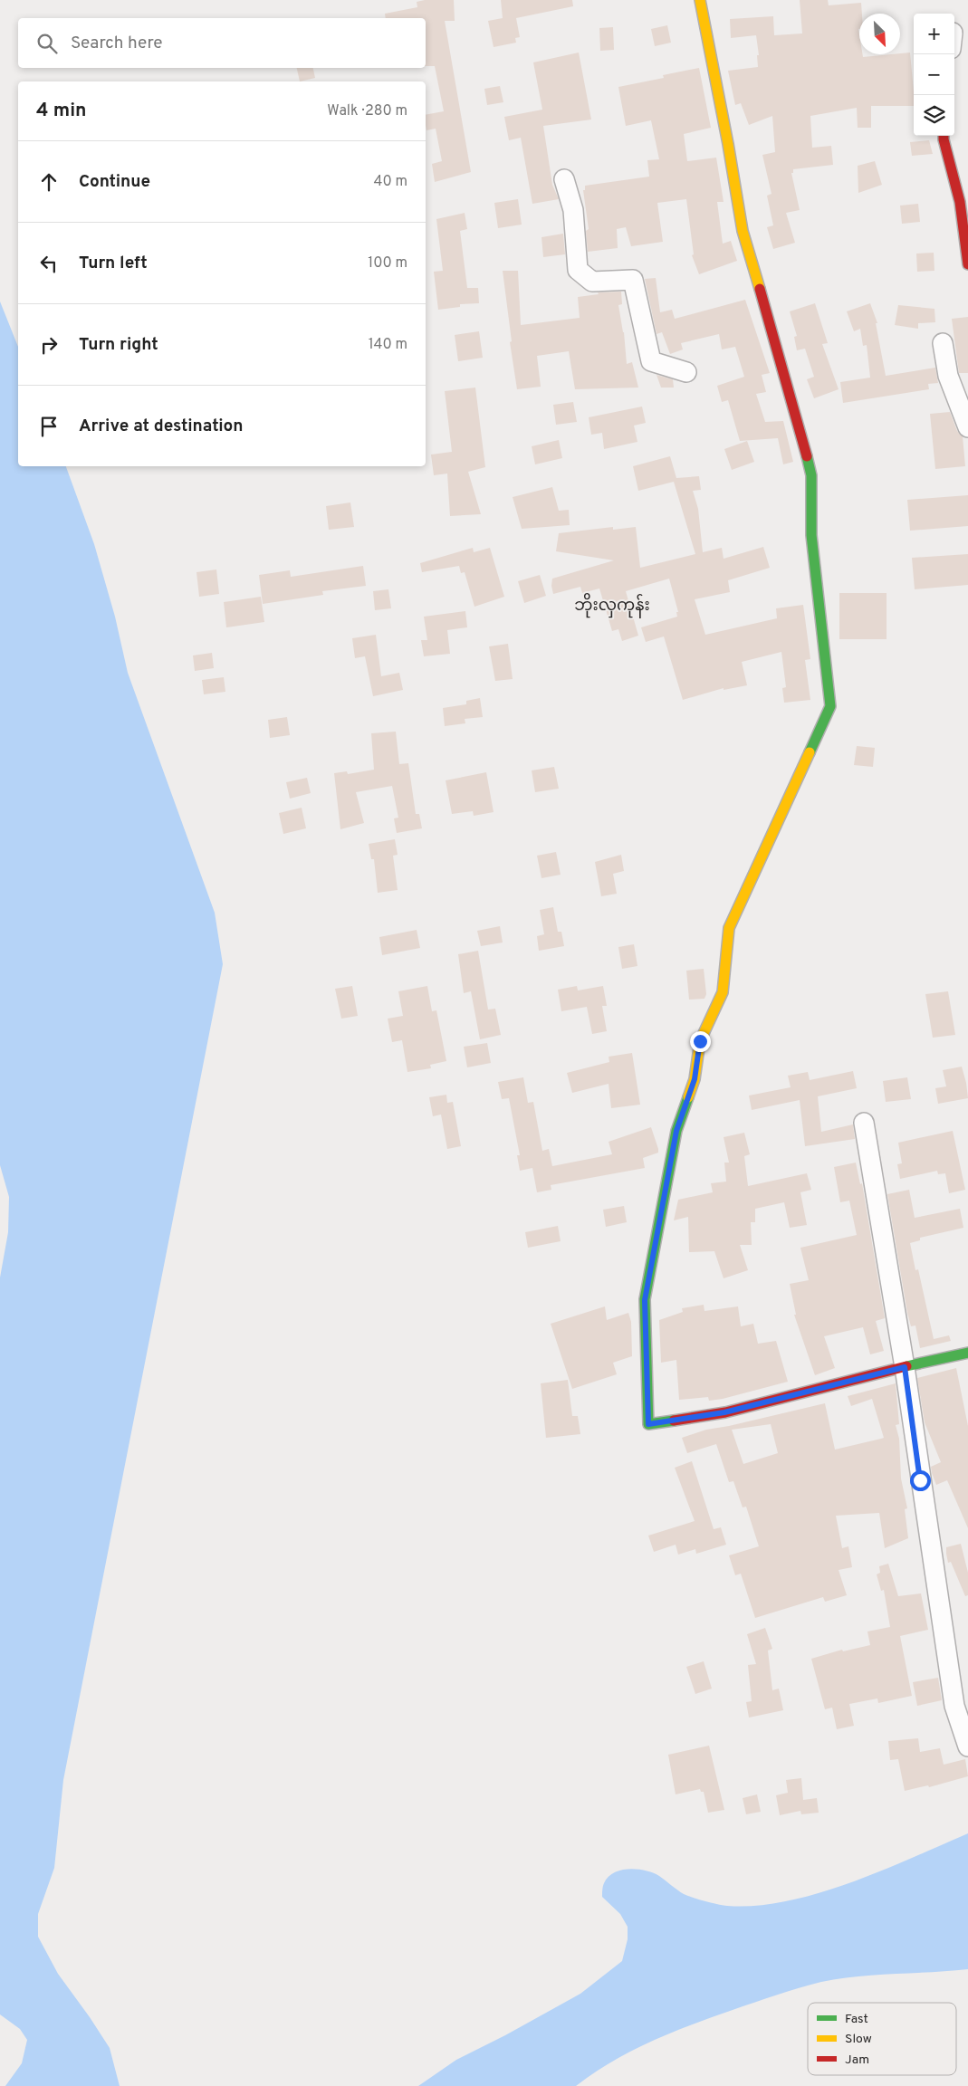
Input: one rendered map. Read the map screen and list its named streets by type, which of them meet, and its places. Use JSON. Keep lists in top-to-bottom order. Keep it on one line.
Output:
{"districts":["ဘိုးလှကုန်း"],"legend":["Fast","Slow","Jam"],"north":"bottom right","page":{"map_buttons":["+","−"],"search":"Search here","heading":["4 min","Walk · 280 m"],"list":[["Continue","40 m"],["Turn left","100 m"],["Turn right","140 m"],"Arrive at destination"]}}
